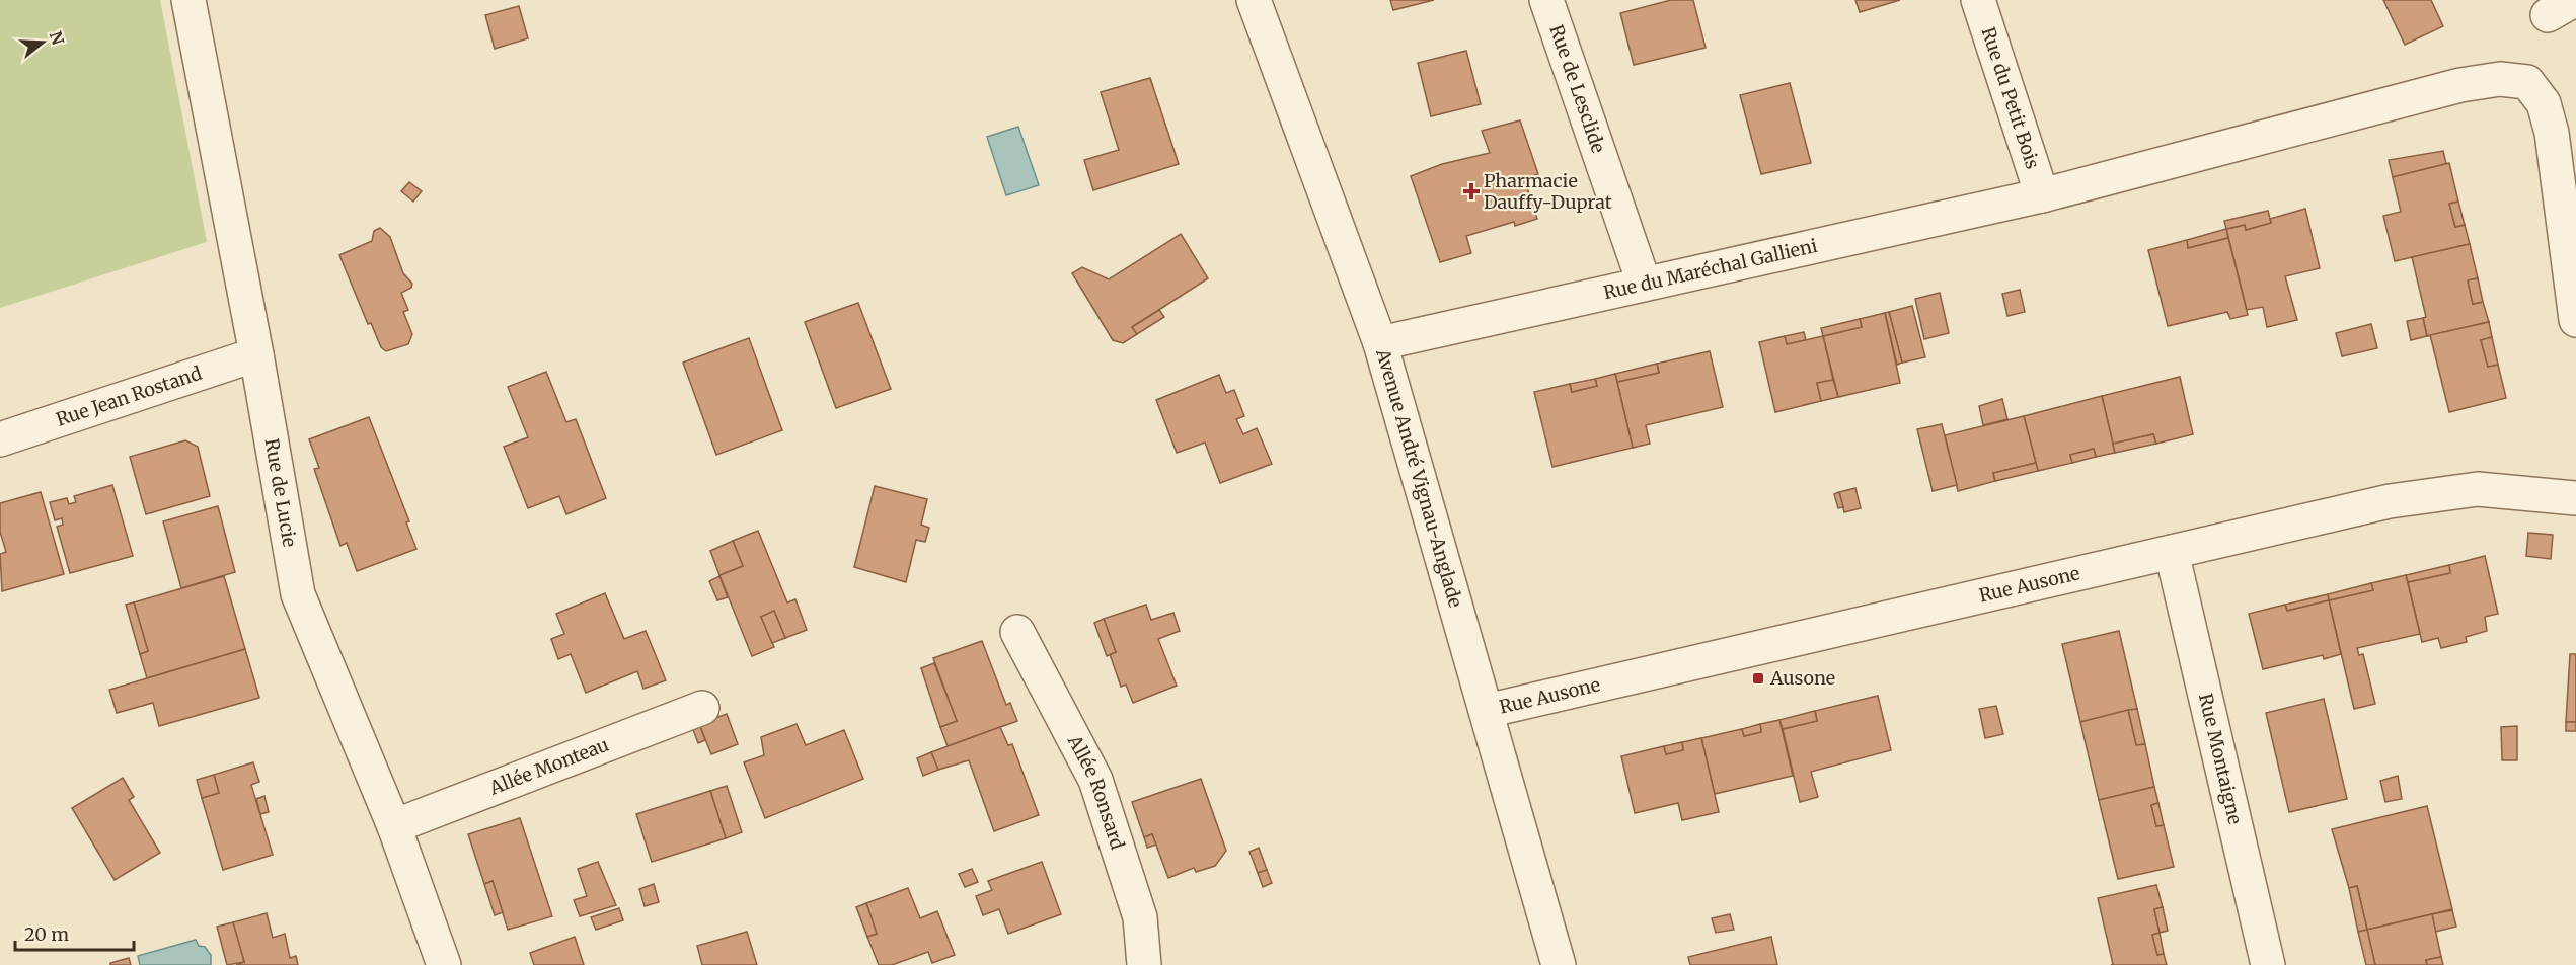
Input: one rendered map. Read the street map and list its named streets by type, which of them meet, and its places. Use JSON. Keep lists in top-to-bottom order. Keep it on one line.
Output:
{"streets":{"street":["Rue de Lesclide","Rue du Petit Bois","Rue du Maréchal Gallieni","Rue Jean Rostand","Avenue André Vignau-Anglade","Rue de Lucie","Rue Ausone","Rue Montaigne","Allée Monteau","Allée Ronsard"]},"crossings":[["Rue de Lesclide","Rue du Maréchal Gallieni"],["Rue du Petit Bois","Rue du Maréchal Gallieni"],["Rue du Maréchal Gallieni","Avenue André Vignau-Anglade"],["Rue Jean Rostand","Rue de Lucie"],["Avenue André Vignau-Anglade","Rue Ausone"],["Rue de Lucie","Allée Monteau"],["Rue Ausone","Rue Montaigne"]],"places":{"health":["Pharmacie Dauffy-Duprat"],"transit":["Ausone"]},"scale_bar":"20 m","north":"right"}
